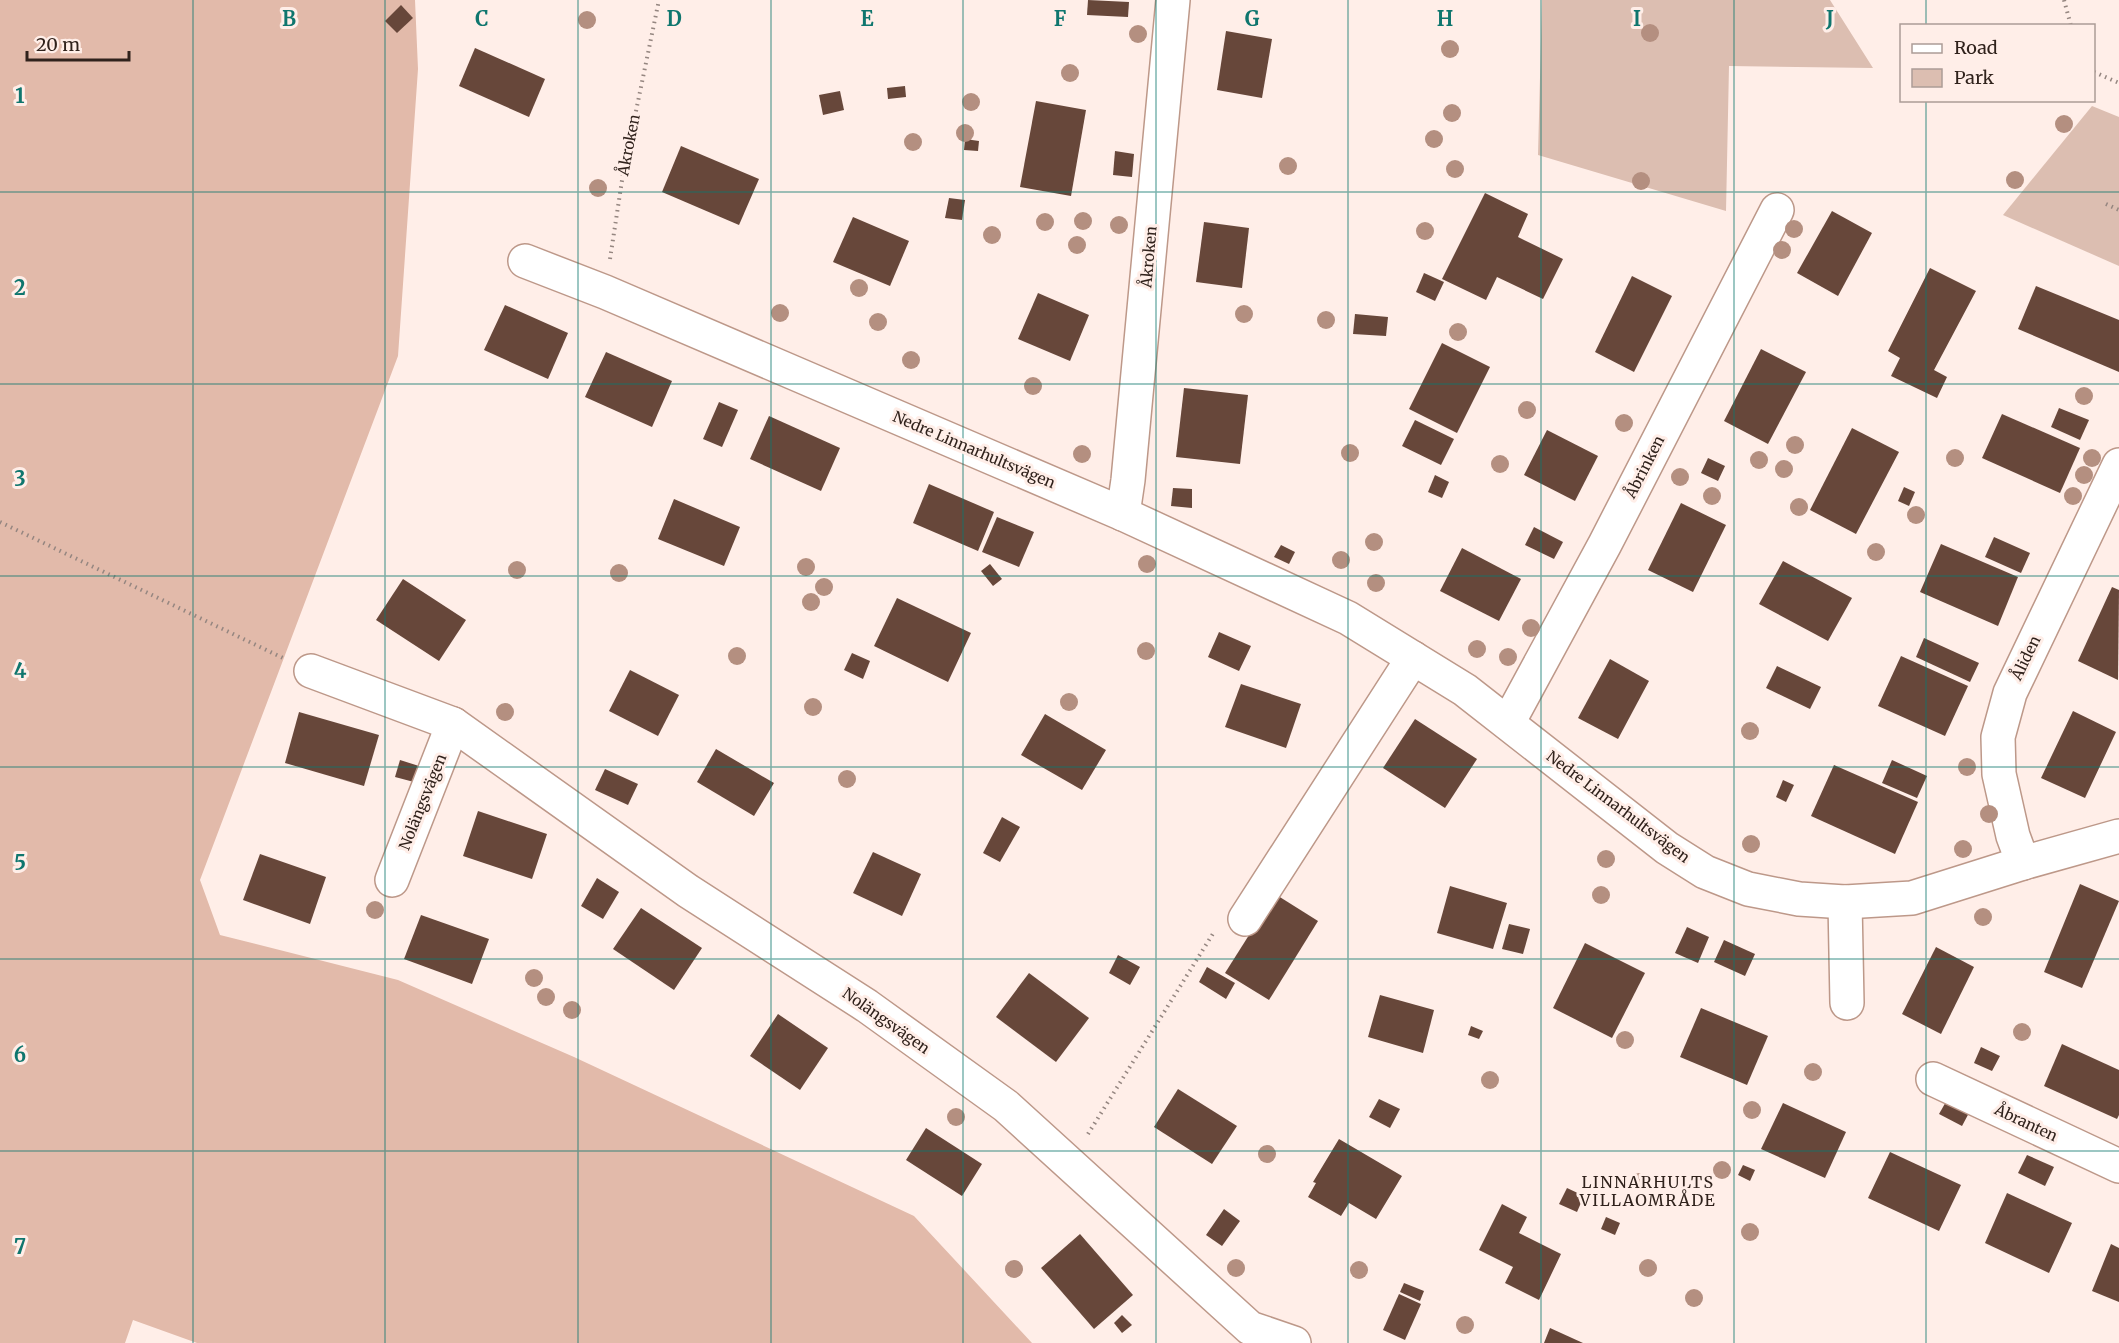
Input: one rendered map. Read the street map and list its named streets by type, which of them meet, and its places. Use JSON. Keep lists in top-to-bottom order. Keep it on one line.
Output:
{"streets":{"street":["Åkroken","Nedre Linnarhultsvägen","Åbrinken","Åliden","Nolängsvägen","Åbranten"]},"crossings":[["Åkroken","Nedre Linnarhultsvägen"],["Nedre Linnarhultsvägen","Åbrinken"],["Nedre Linnarhultsvägen","Åliden"]],"districts":["LINNARHULTS VILLAOMRÅDE"],"legend":["Road","Park"],"scale_bar":"20 m","grid":{"columns":["B","C","D","E","F","G","H","I","J"],"rows":["1","2","3","4","5","6","7"]}}
